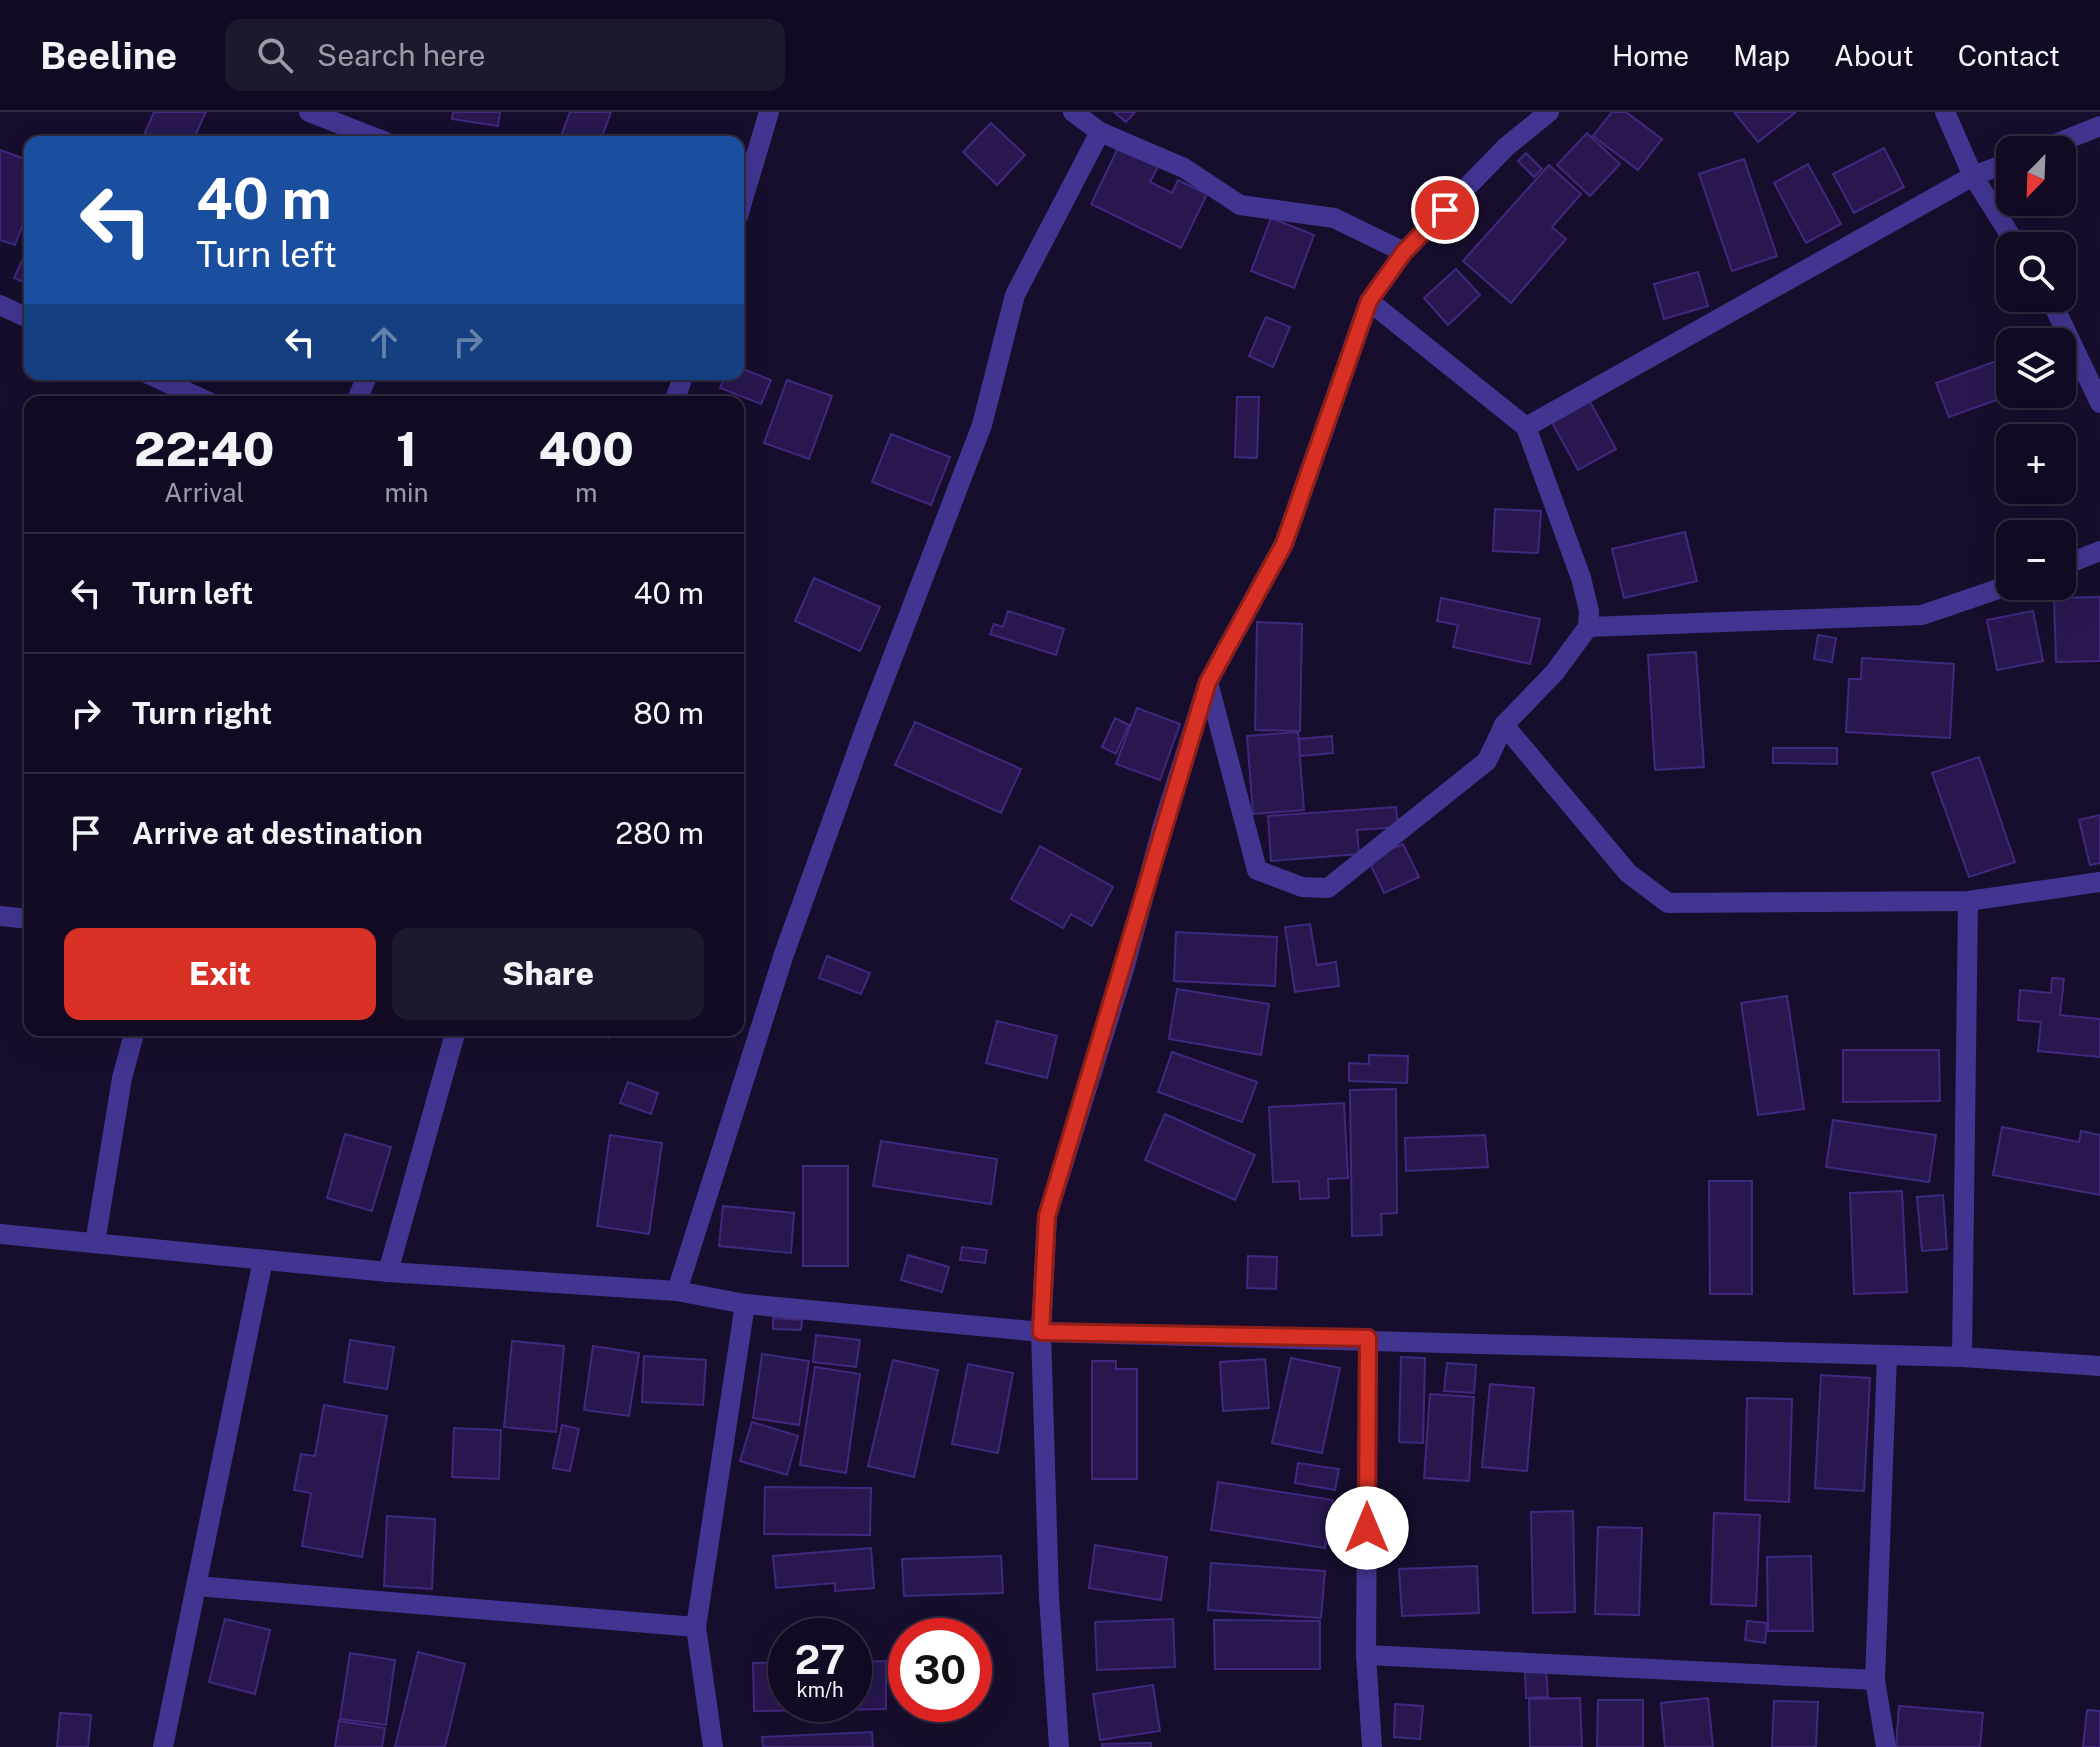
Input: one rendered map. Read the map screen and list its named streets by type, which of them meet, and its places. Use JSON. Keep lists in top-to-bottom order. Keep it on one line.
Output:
{"north":"bottom left","page":{"header":"Beeline","search":"Search here","nav":["Home","Map","About","Contact"],"map_buttons":["+","−"],"turn":["40 m","Turn left"],"eta":["22:40","Arrival","1","min","400","m"],"list":[{"name":"Turn left","value":"40 m"},{"name":"Turn right","value":"80 m"},{"name":"Arrive at destination","value":"280 m"}],"buttons":["Exit","Share"],"speed":"27 km/h","limit":"30"}}
